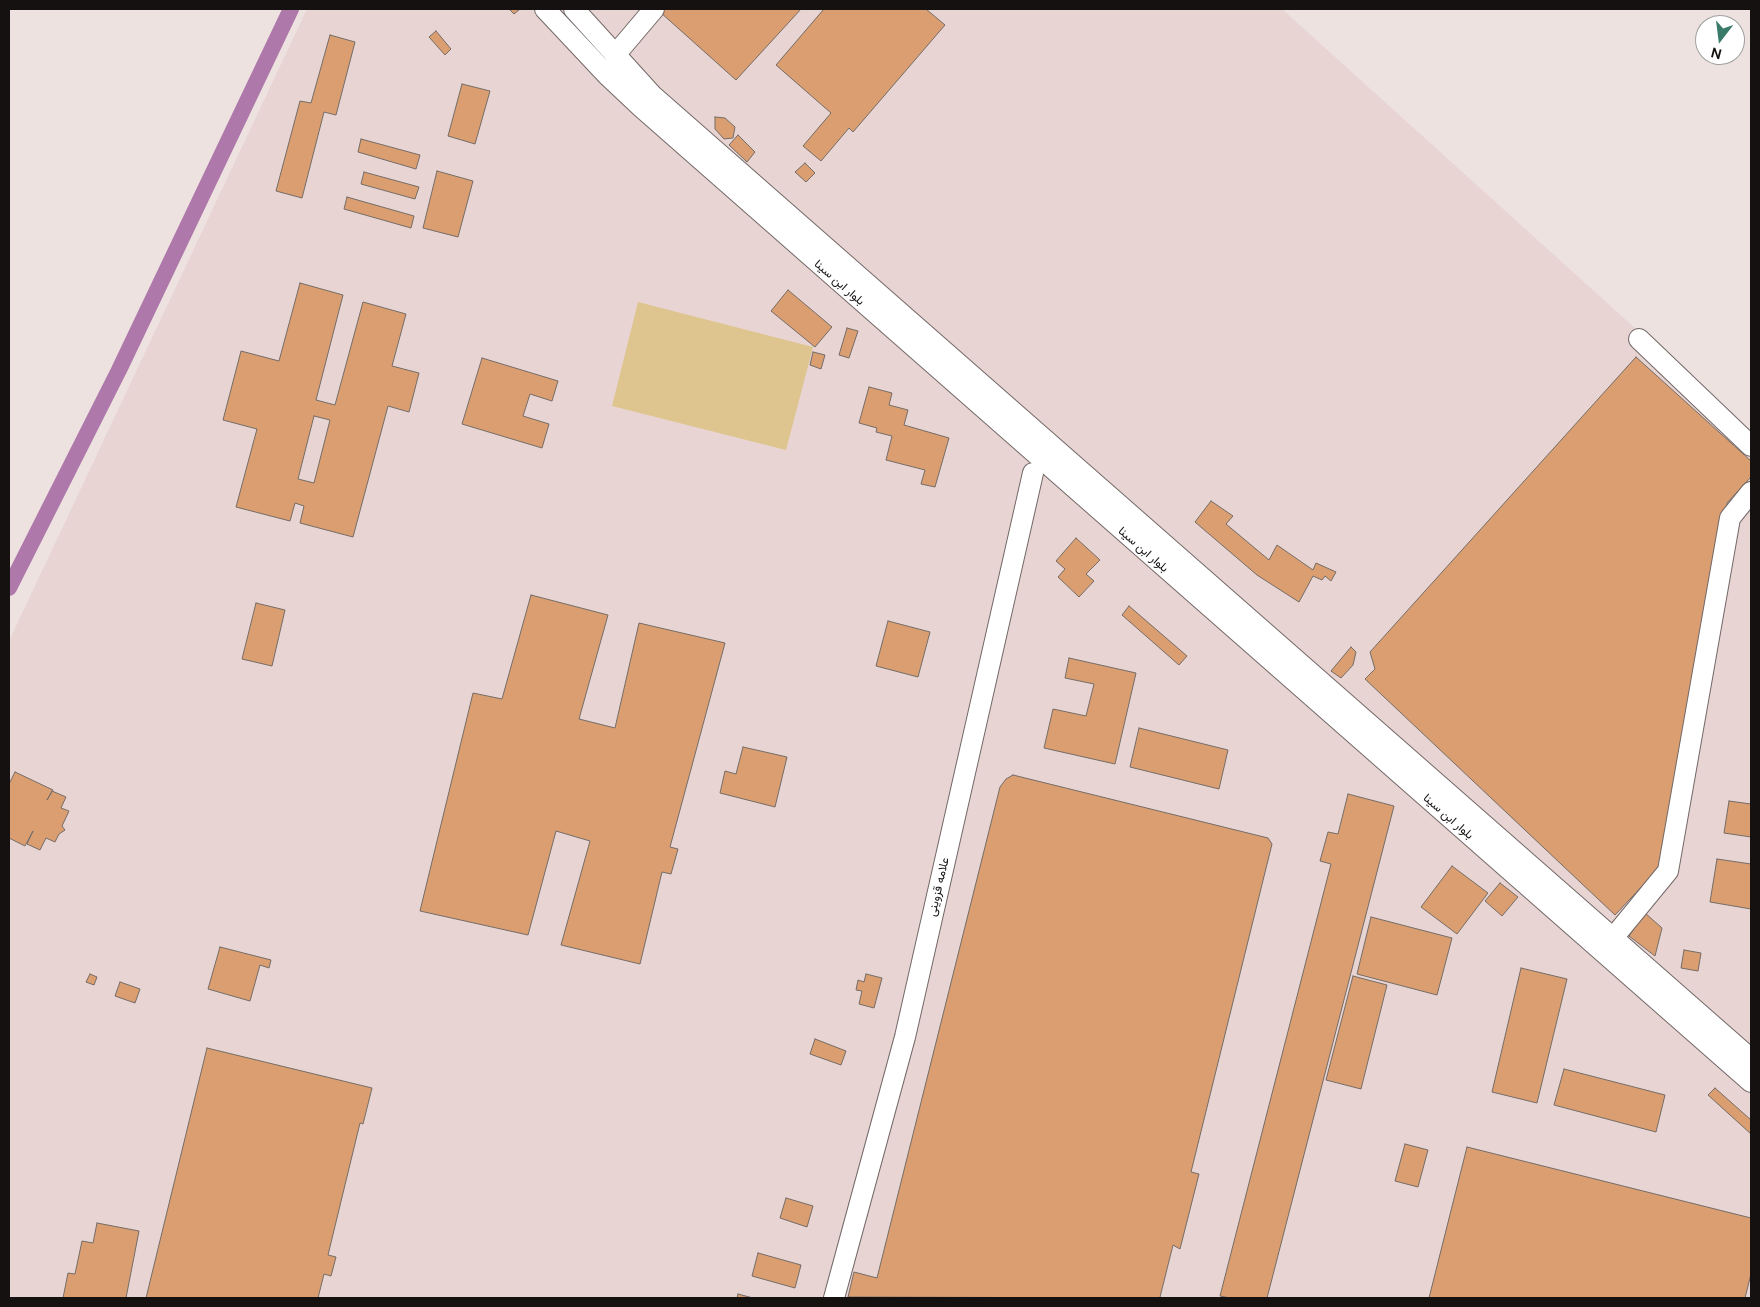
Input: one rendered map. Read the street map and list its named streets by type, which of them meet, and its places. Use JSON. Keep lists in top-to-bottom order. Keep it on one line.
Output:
{"streets":{"street":["بلوار ابن سینا","علامه قزوینی"]},"north":"bottom"}
